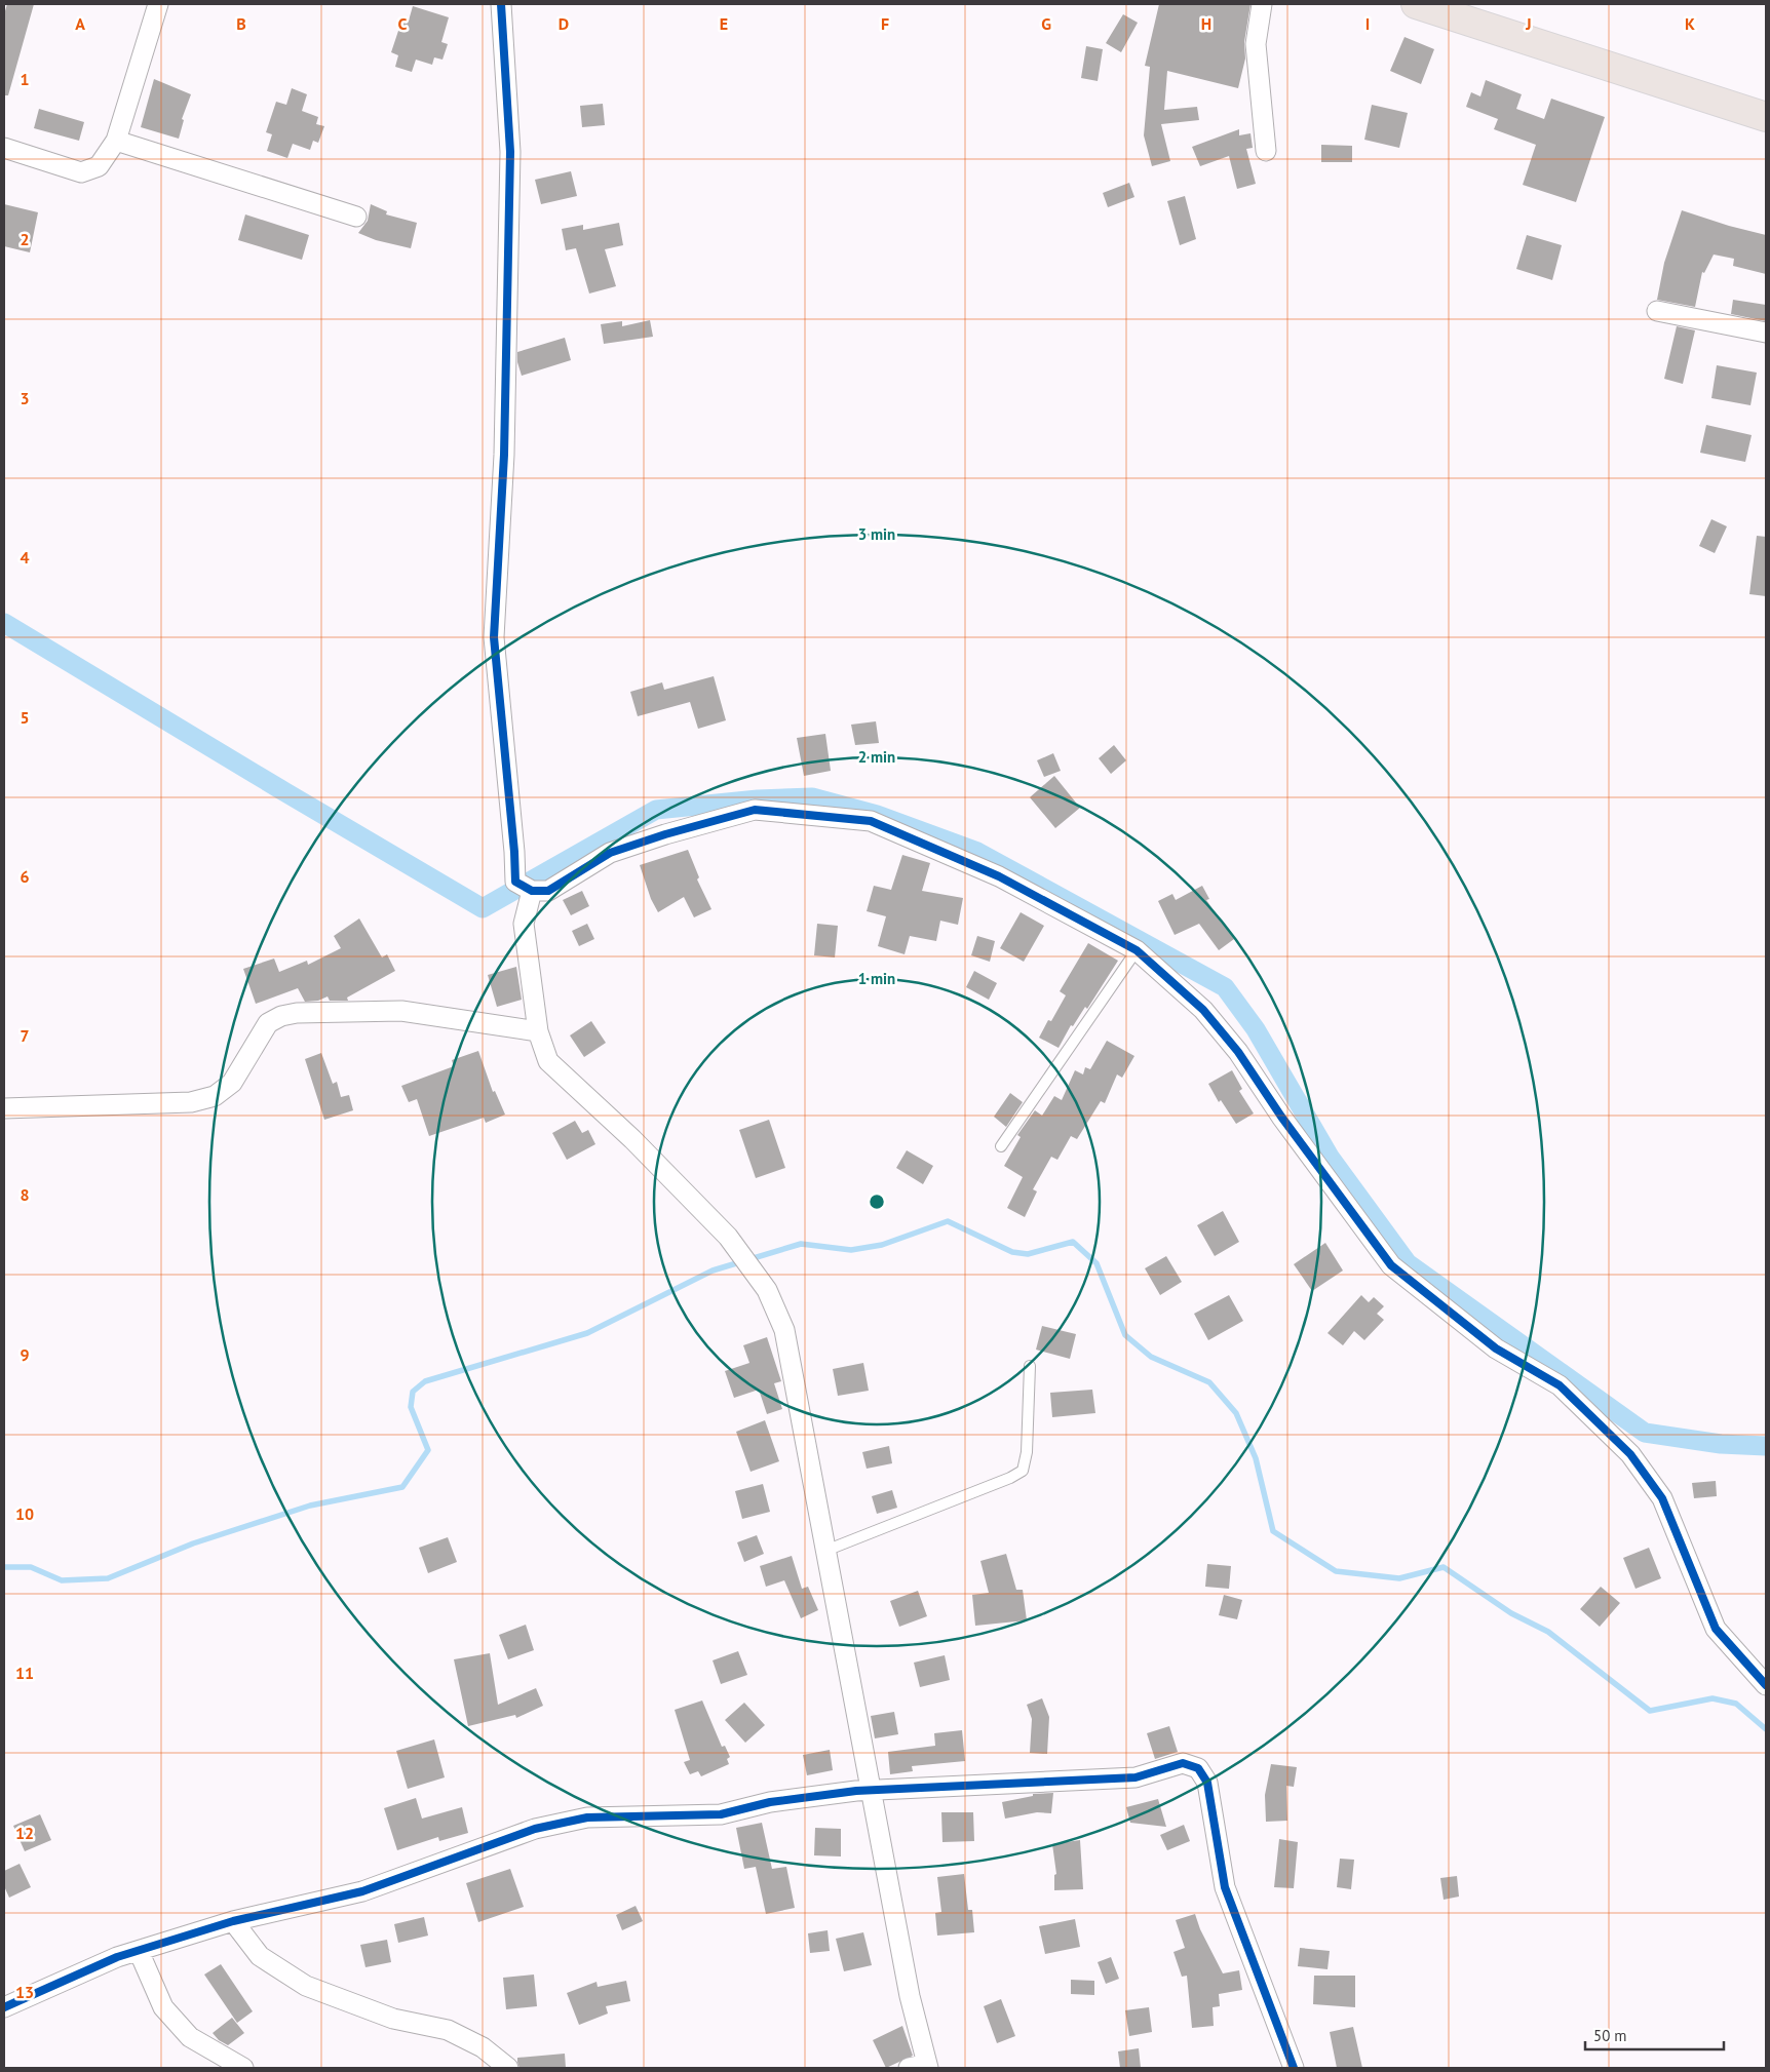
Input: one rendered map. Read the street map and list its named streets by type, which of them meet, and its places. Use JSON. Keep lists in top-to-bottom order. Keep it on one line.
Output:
{"scale_bar":"50 m","grid":{"columns":["A","B","C","D","E","F","G","H","I","J","K"],"rows":["1","2","3","4","5","6","7","8","9","10","11","12","13"]},"rings":["3 min","2 min","1 min"]}
